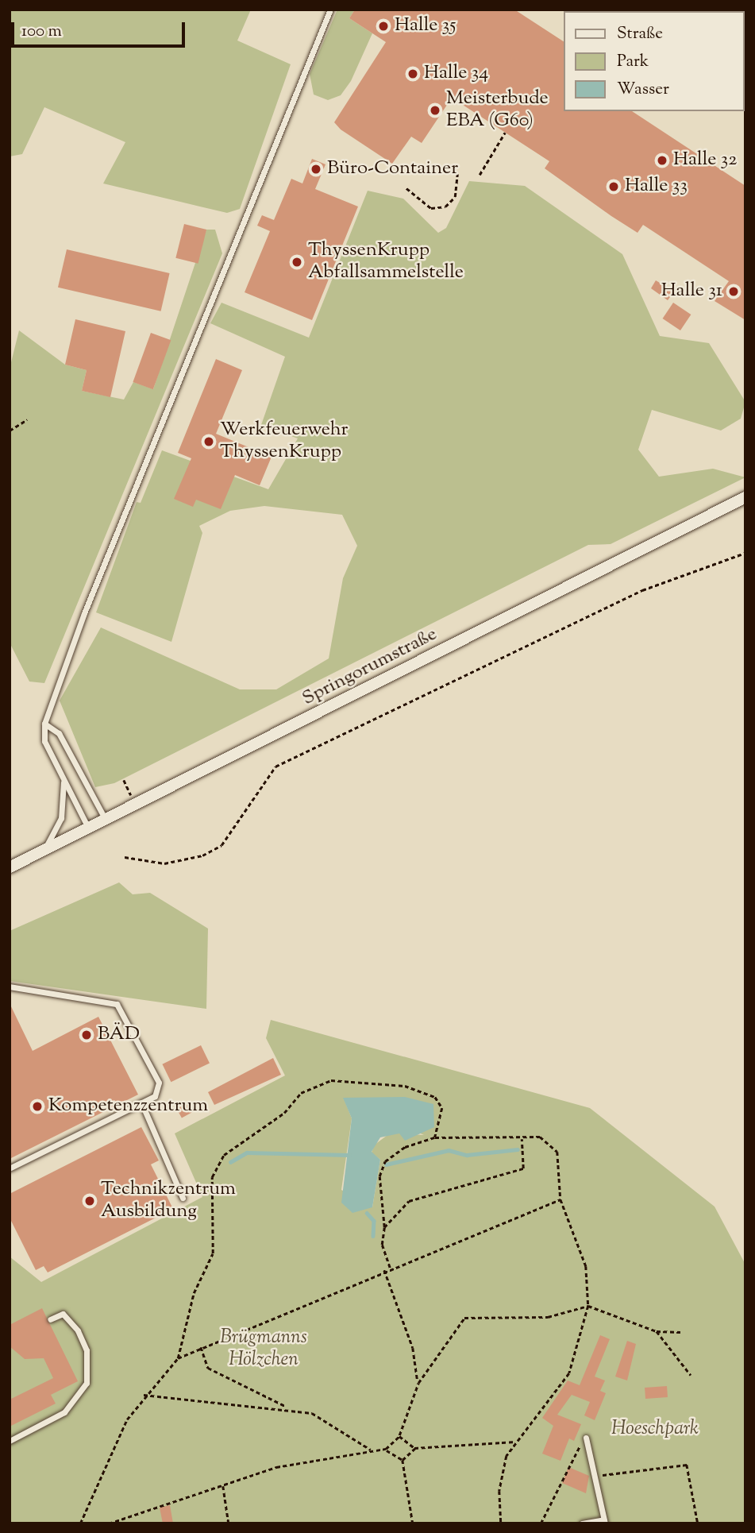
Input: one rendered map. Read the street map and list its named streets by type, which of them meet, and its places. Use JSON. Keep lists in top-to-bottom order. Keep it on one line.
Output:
{"streets":{"street":["Springorumstraße"]},"parks":["Brügmanns Hölzchen","Hoeschpark"],"places":["Halle 35","Halle 34","Meisterbude EBA (G60)","Halle 32","Büro-Container","Halle 33","ThyssenKrupp Abfallsammelstelle","Halle 31","Werkfeuerwehr ThyssenKrupp","BÄD","Kompetenzzentrum","Technikzentrum Ausbildung"],"legend":["Straße","Park","Wasser"],"scale_bar":"100 m"}
